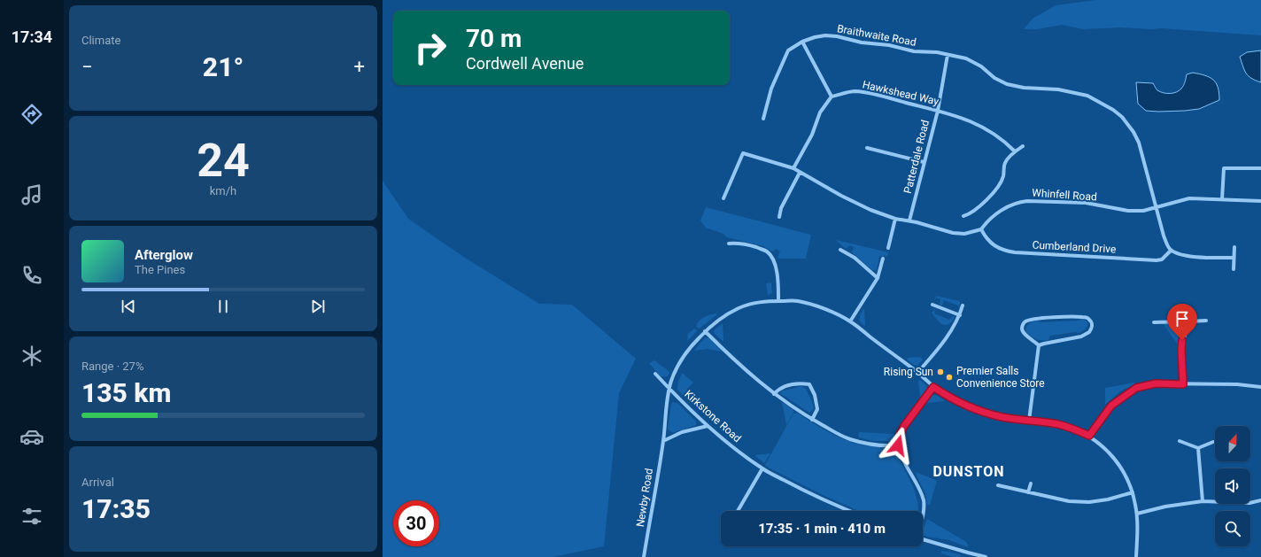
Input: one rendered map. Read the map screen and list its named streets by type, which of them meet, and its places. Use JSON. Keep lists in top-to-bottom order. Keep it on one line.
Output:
{"streets":{"street":["Braithwaite Road","Hawkshead Way","Patterdale Road","Whinfell Road","Cumberland Drive","Kirkstone Road","Newby Road"]},"crossings":[["Braithwaite Road","Patterdale Road"],["Braithwaite Road","Whinfell Road"],["Braithwaite Road","Cumberland Drive"],["Hawkshead Way","Patterdale Road"],["Whinfell Road","Cumberland Drive"],["Kirkstone Road","Newby Road"]],"districts":["DUNSTON"],"places":["Rising Sun","Premier Salls Convenience Store"],"north":"top","page":{"tabs":"17:34","tile":["Climate",["24","km/h"],["Range · 27%","135 km"],["Arrival","17:35"]],"turn":["70 m","Cordwell Avenue"],"heat":["−","21°","+"],"song":["Afterglow","The Pines"],"limit":"30","trip":"17:35 · 1 min · 410 m"}}
